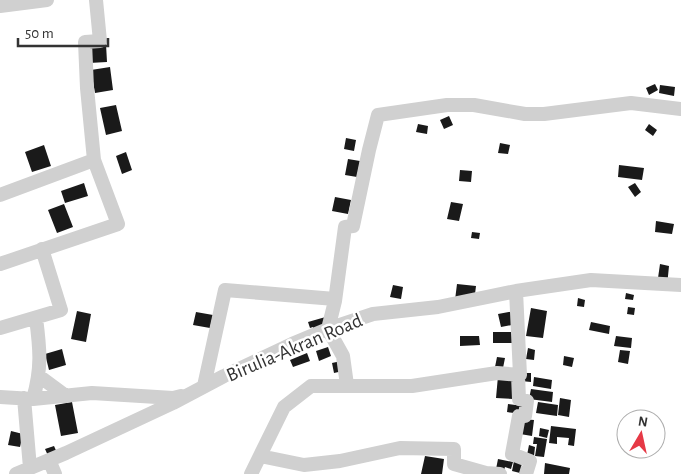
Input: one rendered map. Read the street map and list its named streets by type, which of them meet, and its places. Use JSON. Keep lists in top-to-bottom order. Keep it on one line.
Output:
{"streets":{"street":["Birulia-Akran Road"]},"scale_bar":"50 m","north":"top"}
